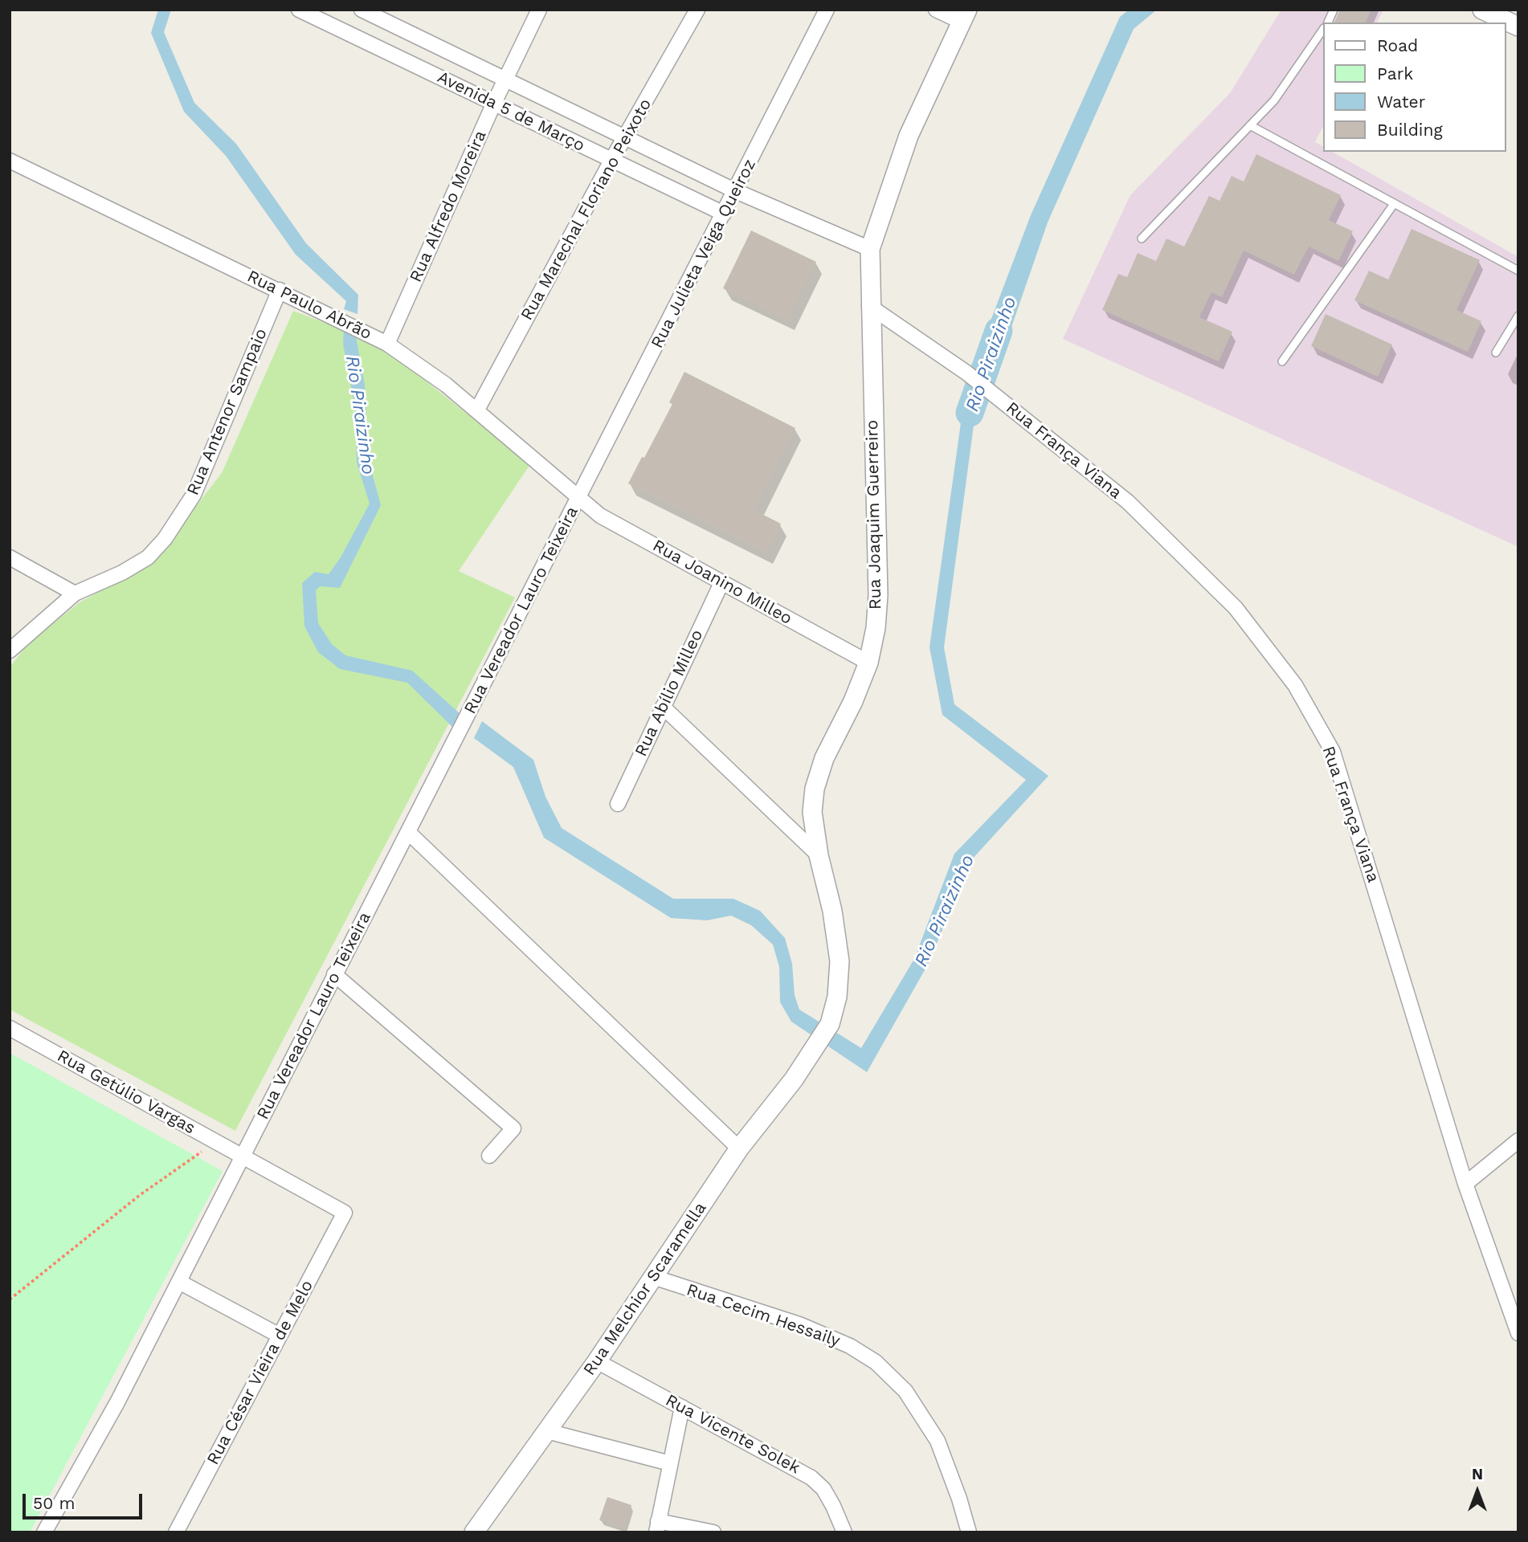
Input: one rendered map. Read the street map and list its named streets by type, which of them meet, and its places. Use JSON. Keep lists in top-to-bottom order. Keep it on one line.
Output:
{"streets":{"street":["Avenida 5 de Março","Rua Alfredo Moreira","Rua Marechal Floriano Peixoto","Rua Julieta Veiga Queiroz","Rua Paulo Abrão","Rua Antenor Sampaio","Rua França Viana","Rua Joaquim Guerreiro","Rua Joanino Milleo","Rua Vereador Lauro Teixeira","Rua Abílio Milleo","Rua Getúlio Vargas","Rua Melchior Scaramella","Rua Cecim Hessaily","Rua César Vieira de Melo","Rua Vicente Solek"]},"crossings":[["Avenida 5 de Março","Rua Alfredo Moreira"],["Avenida 5 de Março","Rua Marechal Floriano Peixoto"],["Avenida 5 de Março","Rua Julieta Veiga Queiroz"],["Avenida 5 de Março","Rua Joaquim Guerreiro"],["Rua Alfredo Moreira","Rua Paulo Abrão"],["Rua Marechal Floriano Peixoto","Rua Paulo Abrão"],["Rua Julieta Veiga Queiroz","Rua Paulo Abrão"],["Rua Julieta Veiga Queiroz","Rua Joanino Milleo"],["Rua Julieta Veiga Queiroz","Rua Vereador Lauro Teixeira"],["Rua Paulo Abrão","Rua Antenor Sampaio"],["Rua Paulo Abrão","Rua Joanino Milleo"],["Rua Paulo Abrão","Rua Vereador Lauro Teixeira"],["Rua França Viana","Rua Joaquim Guerreiro"],["Rua Joaquim Guerreiro","Rua Joanino Milleo"],["Rua Joaquim Guerreiro","Rua Melchior Scaramella"],["Rua Joanino Milleo","Rua Vereador Lauro Teixeira"],["Rua Joanino Milleo","Rua Abílio Milleo"],["Rua Vereador Lauro Teixeira","Rua Getúlio Vargas"],["Rua Getúlio Vargas","Rua César Vieira de Melo"],["Rua Melchior Scaramella","Rua Cecim Hessaily"],["Rua Melchior Scaramella","Rua Vicente Solek"]],"water":["Rio Piraizinho"],"legend":["Road","Park","Water","Building"],"scale_bar":"50 m","north":"top"}
